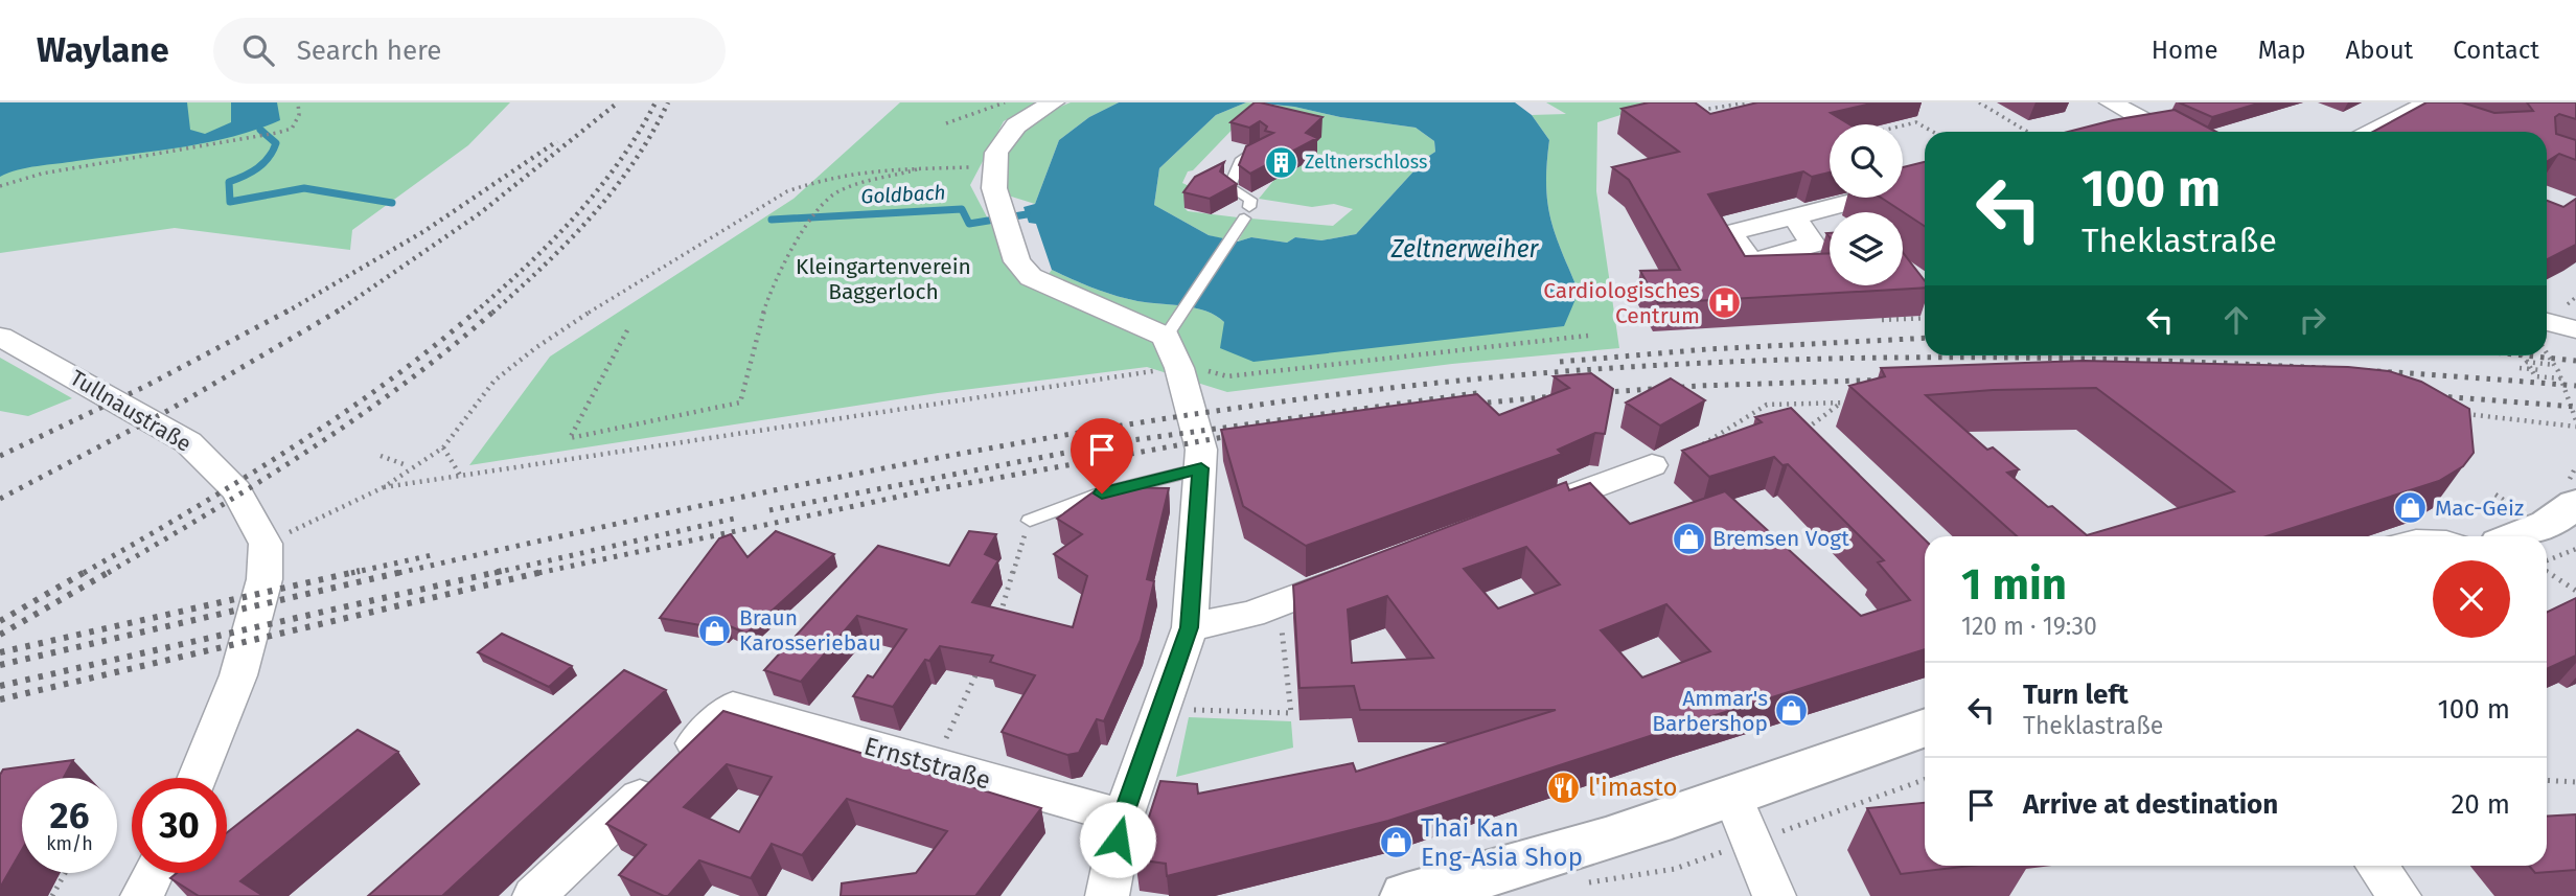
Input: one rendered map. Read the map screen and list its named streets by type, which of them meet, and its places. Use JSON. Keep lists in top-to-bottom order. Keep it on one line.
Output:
{"streets":{"street":["Tullnaustraße","Ernststraße"]},"water":["Goldbach","Zeltnerweiher"],"parks":["Kleingartenverein Baggerloch"],"places":{"building":["Zeltnerschloss"],"hospital":["Cardiologisches Centrum"],"shop":["Mac-Geiz","Bremsen Vogt","Braun Karosseriebau","Ammar's Barbershop","Thai Kan Eng-Asia Shop"],"restaurant":["l'imasto"]},"page":{"header":"Waylane","search":"Search here","nav":["Home","Map","About","Contact"],"turn":["100 m","Theklastraße"],"heading":["1 min","120 m · 19:30"],"list":[{"name":"Turn left","note":"Theklastraße","value":"100 m"},{"name":"Arrive at destination","value":"20 m"}],"speed":"26 km/h","limit":"30"}}
